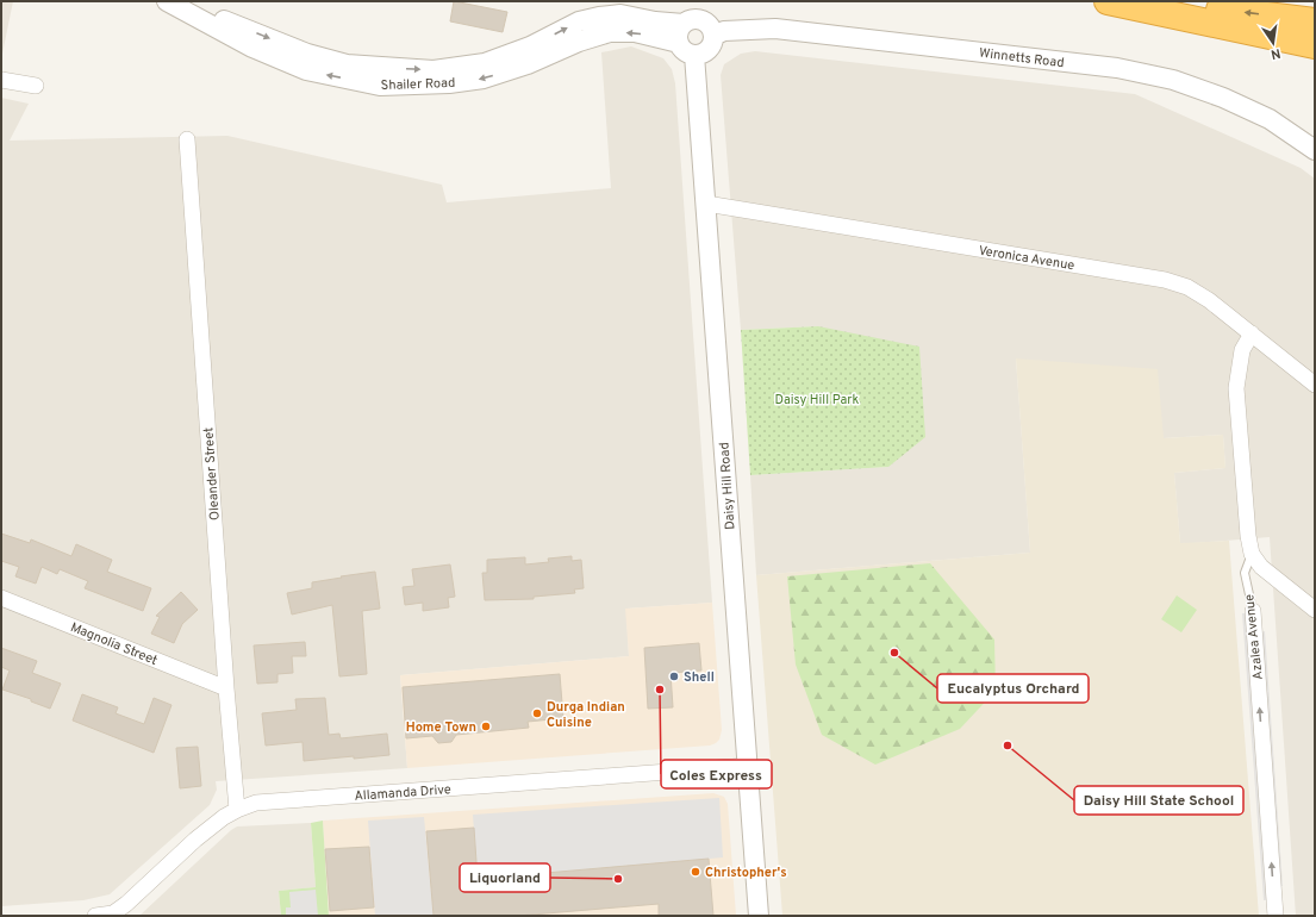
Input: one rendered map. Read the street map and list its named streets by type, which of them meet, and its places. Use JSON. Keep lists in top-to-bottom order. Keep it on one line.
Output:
{"streets":{"street":["Winnetts Road","Shailer Road","Veronica Avenue","Oleander Street","Daisy Hill Road","Azalea Avenue","Magnolia Street","Allamanda Drive"]},"crossings":[["Winnetts Road","Shailer Road"],["Winnetts Road","Daisy Hill Road"],["Shailer Road","Daisy Hill Road"],["Veronica Avenue","Daisy Hill Road"],["Veronica Avenue","Azalea Avenue"],["Oleander Street","Magnolia Street"],["Oleander Street","Allamanda Drive"],["Daisy Hill Road","Allamanda Drive"]],"one_way":["Azalea Avenue"],"parks":["Daisy Hill Park"],"places":["Eucalyptus Orchard","Shell","Coles Express","Durga Indian Cuisine","Home Town","Daisy Hill State School","Christopher's","Liquorland"],"north":"bottom"}
